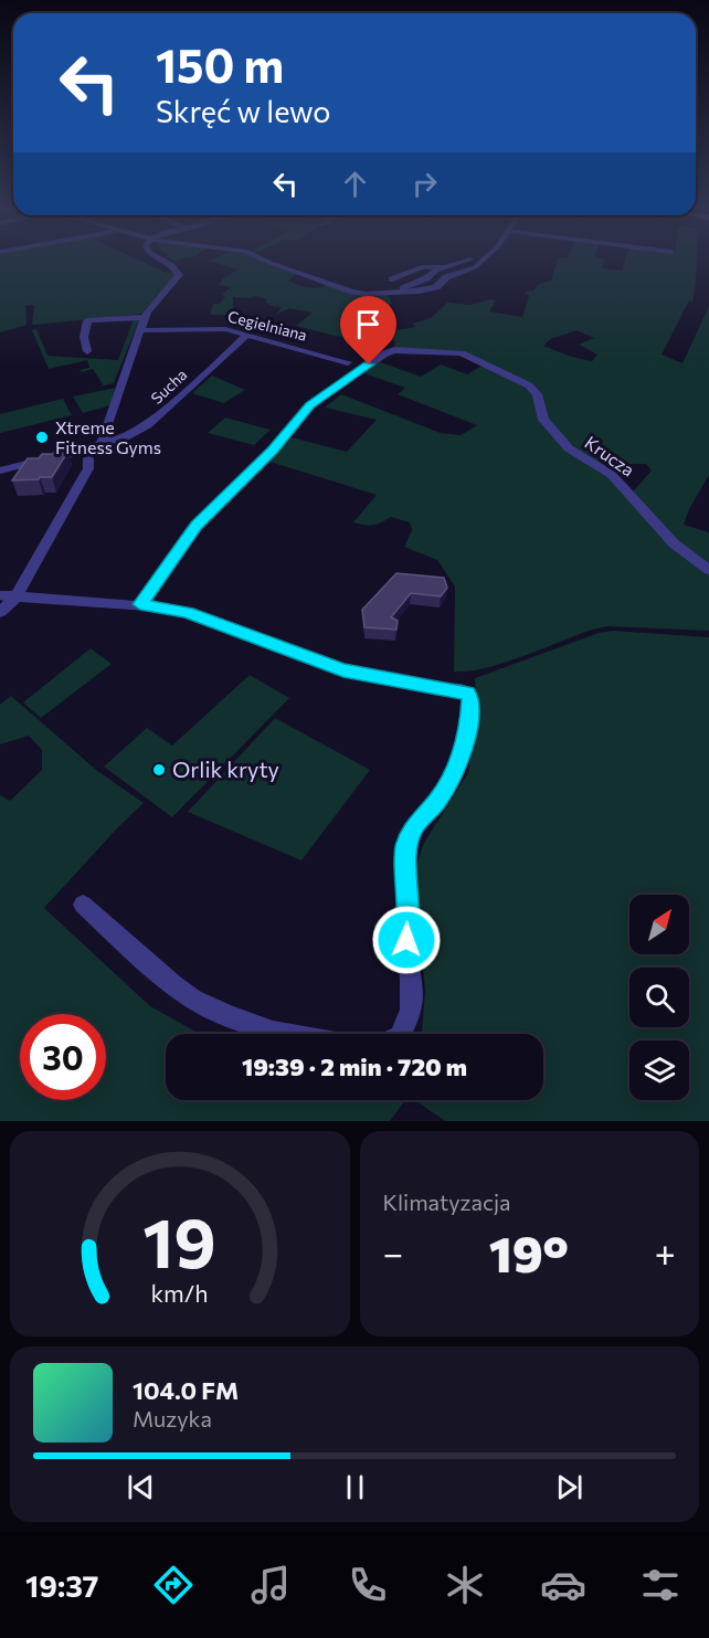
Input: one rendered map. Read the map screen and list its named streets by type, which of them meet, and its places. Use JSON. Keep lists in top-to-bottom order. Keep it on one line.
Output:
{"streets":{"street":["Cegielniana","Sucha","Krucza"]},"crossings":[["Cegielniana","Sucha"]],"places":["Xtreme Fitness Gyms","Orlik kryty"],"north":"top right","page":{"turn":["150 m","Skręć w lewo"],"limit":"30","trip":"19:39 · 2 min · 720 m","tile":"Klimatyzacja","heat":["−","19°","+"],"song":["104.0 FM","Muzyka"],"tabs":"19:37","gauge":["19","km/h"]}}
